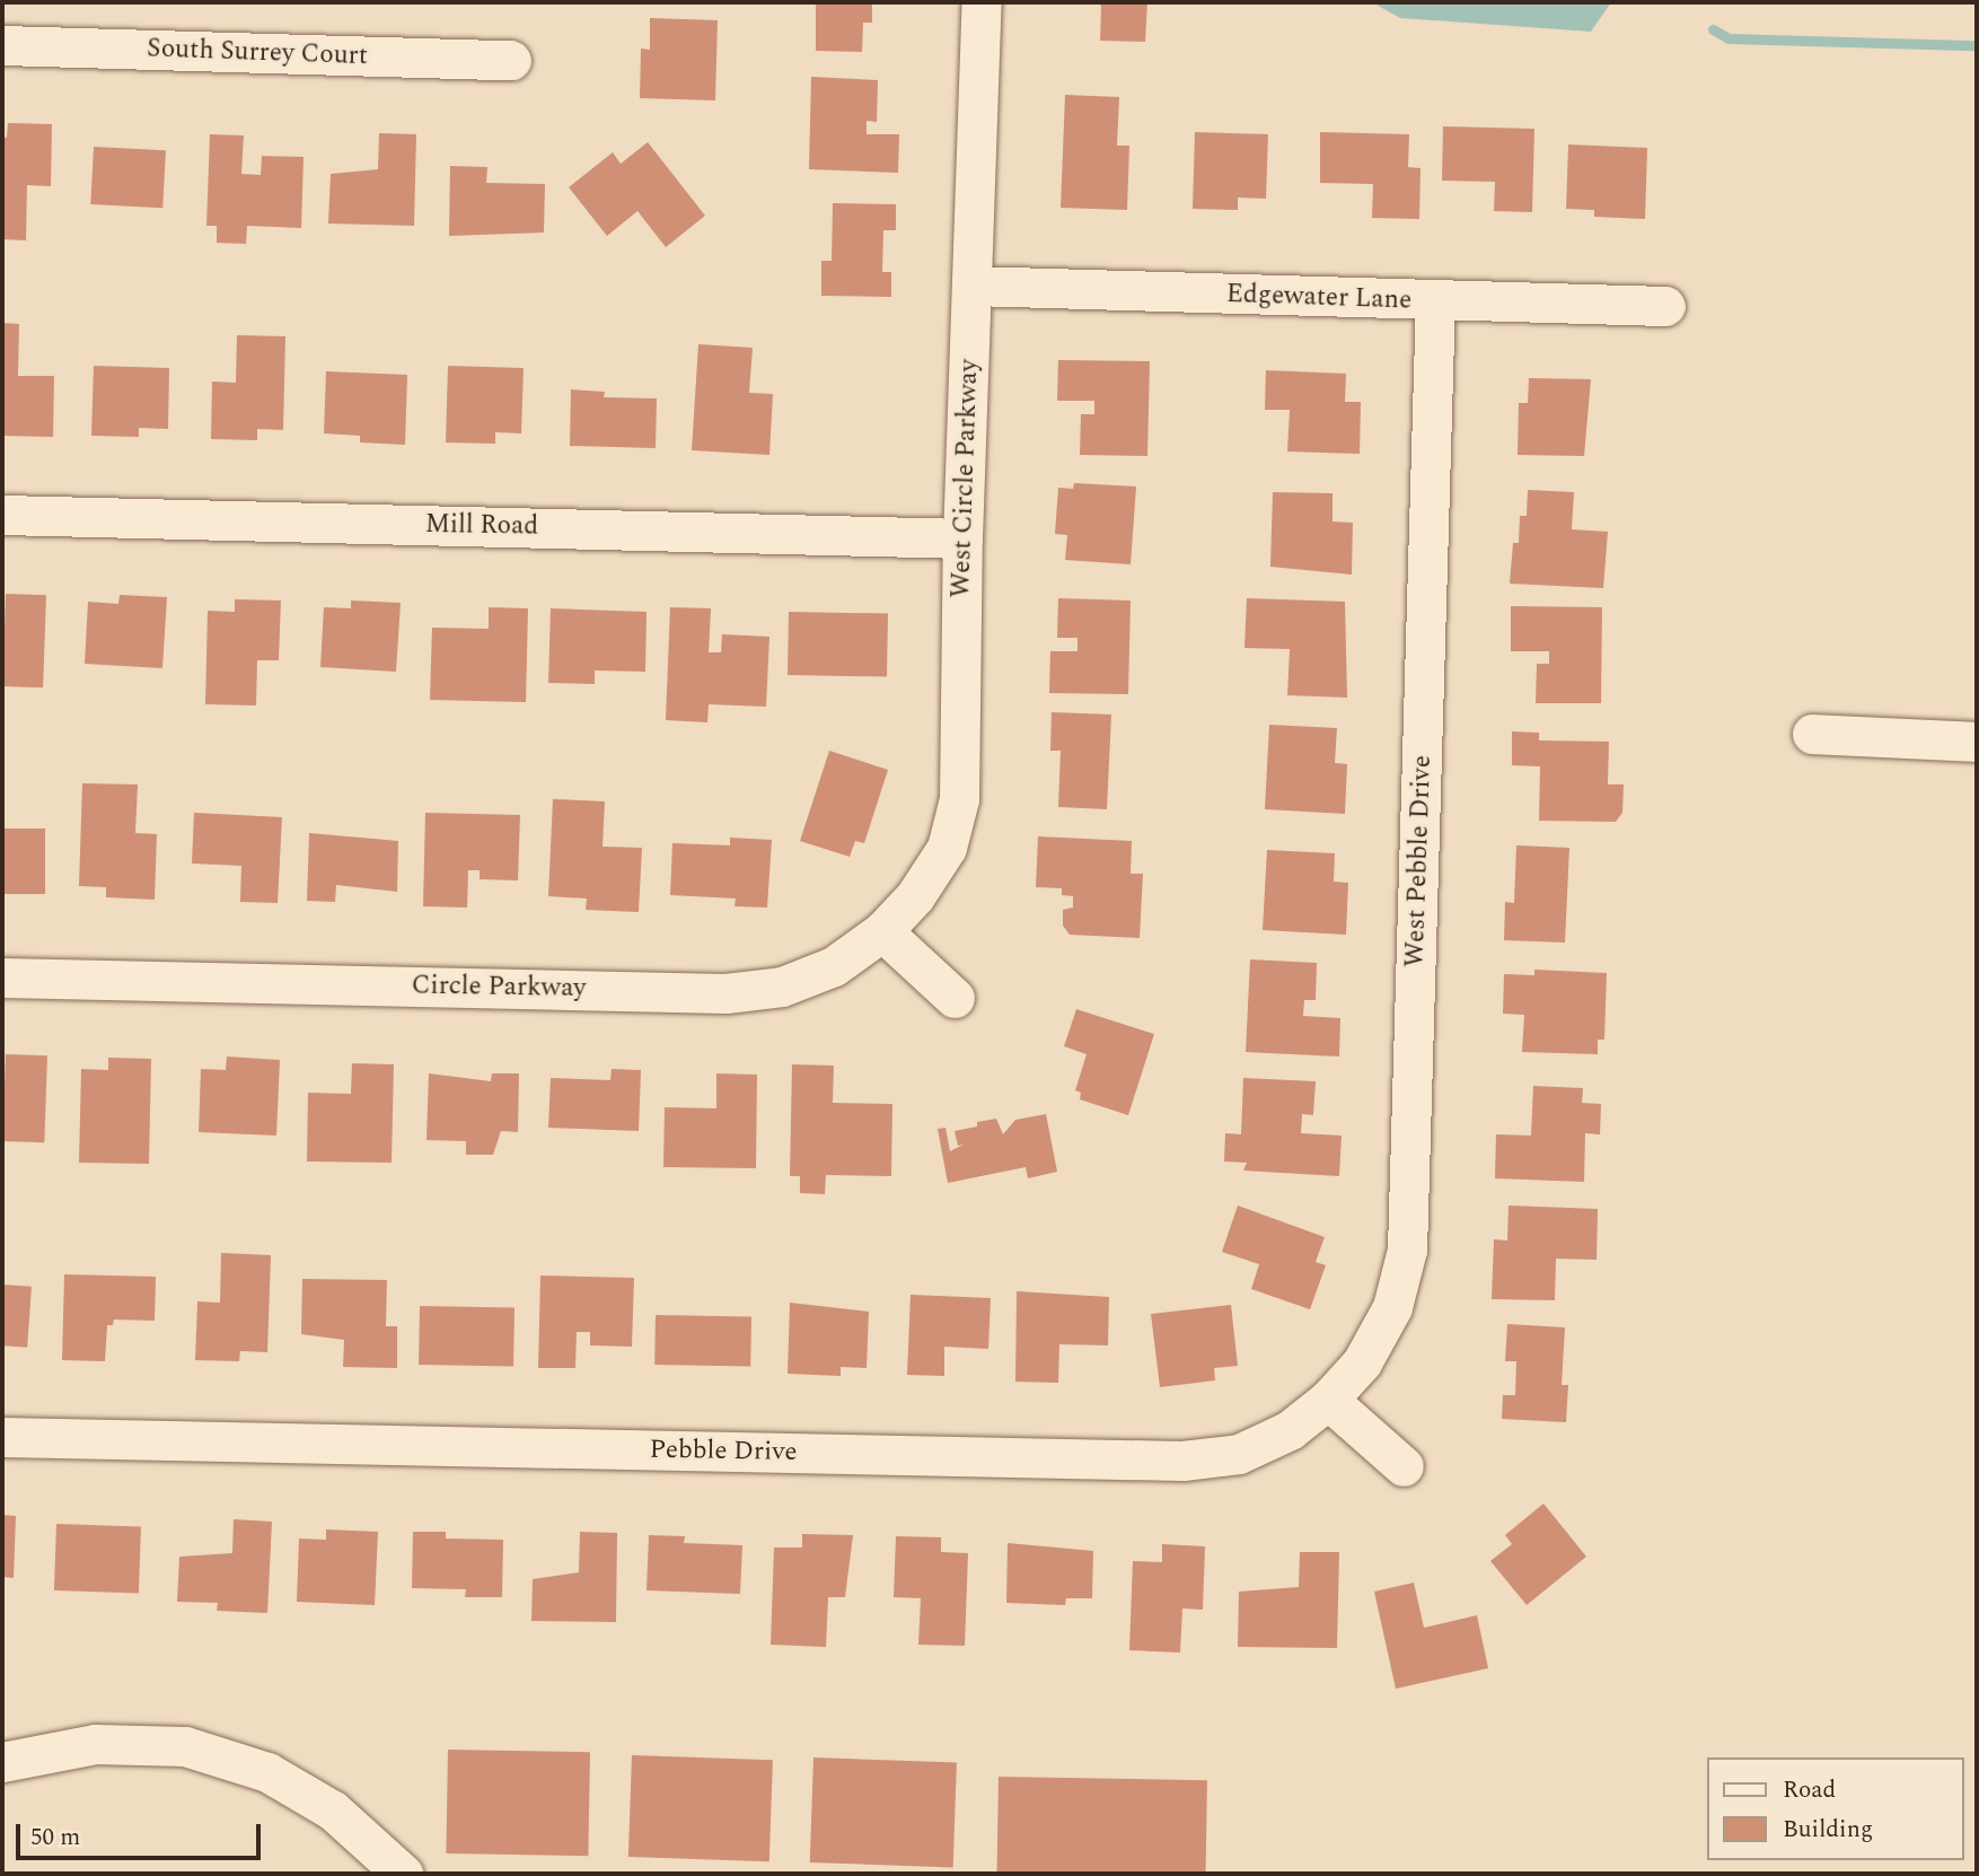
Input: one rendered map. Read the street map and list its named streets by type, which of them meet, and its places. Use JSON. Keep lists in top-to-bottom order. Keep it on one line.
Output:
{"streets":{"street":["South Surrey Court","Edgewater Lane","West Circle Parkway","Mill Road","West Pebble Drive","Circle Parkway","Pebble Drive"]},"crossings":[["Edgewater Lane","West Circle Parkway"],["Edgewater Lane","West Pebble Drive"],["West Circle Parkway","Mill Road"],["West Circle Parkway","Circle Parkway"],["West Pebble Drive","Pebble Drive"]],"legend":["Road","Building"],"scale_bar":"50 m"}
